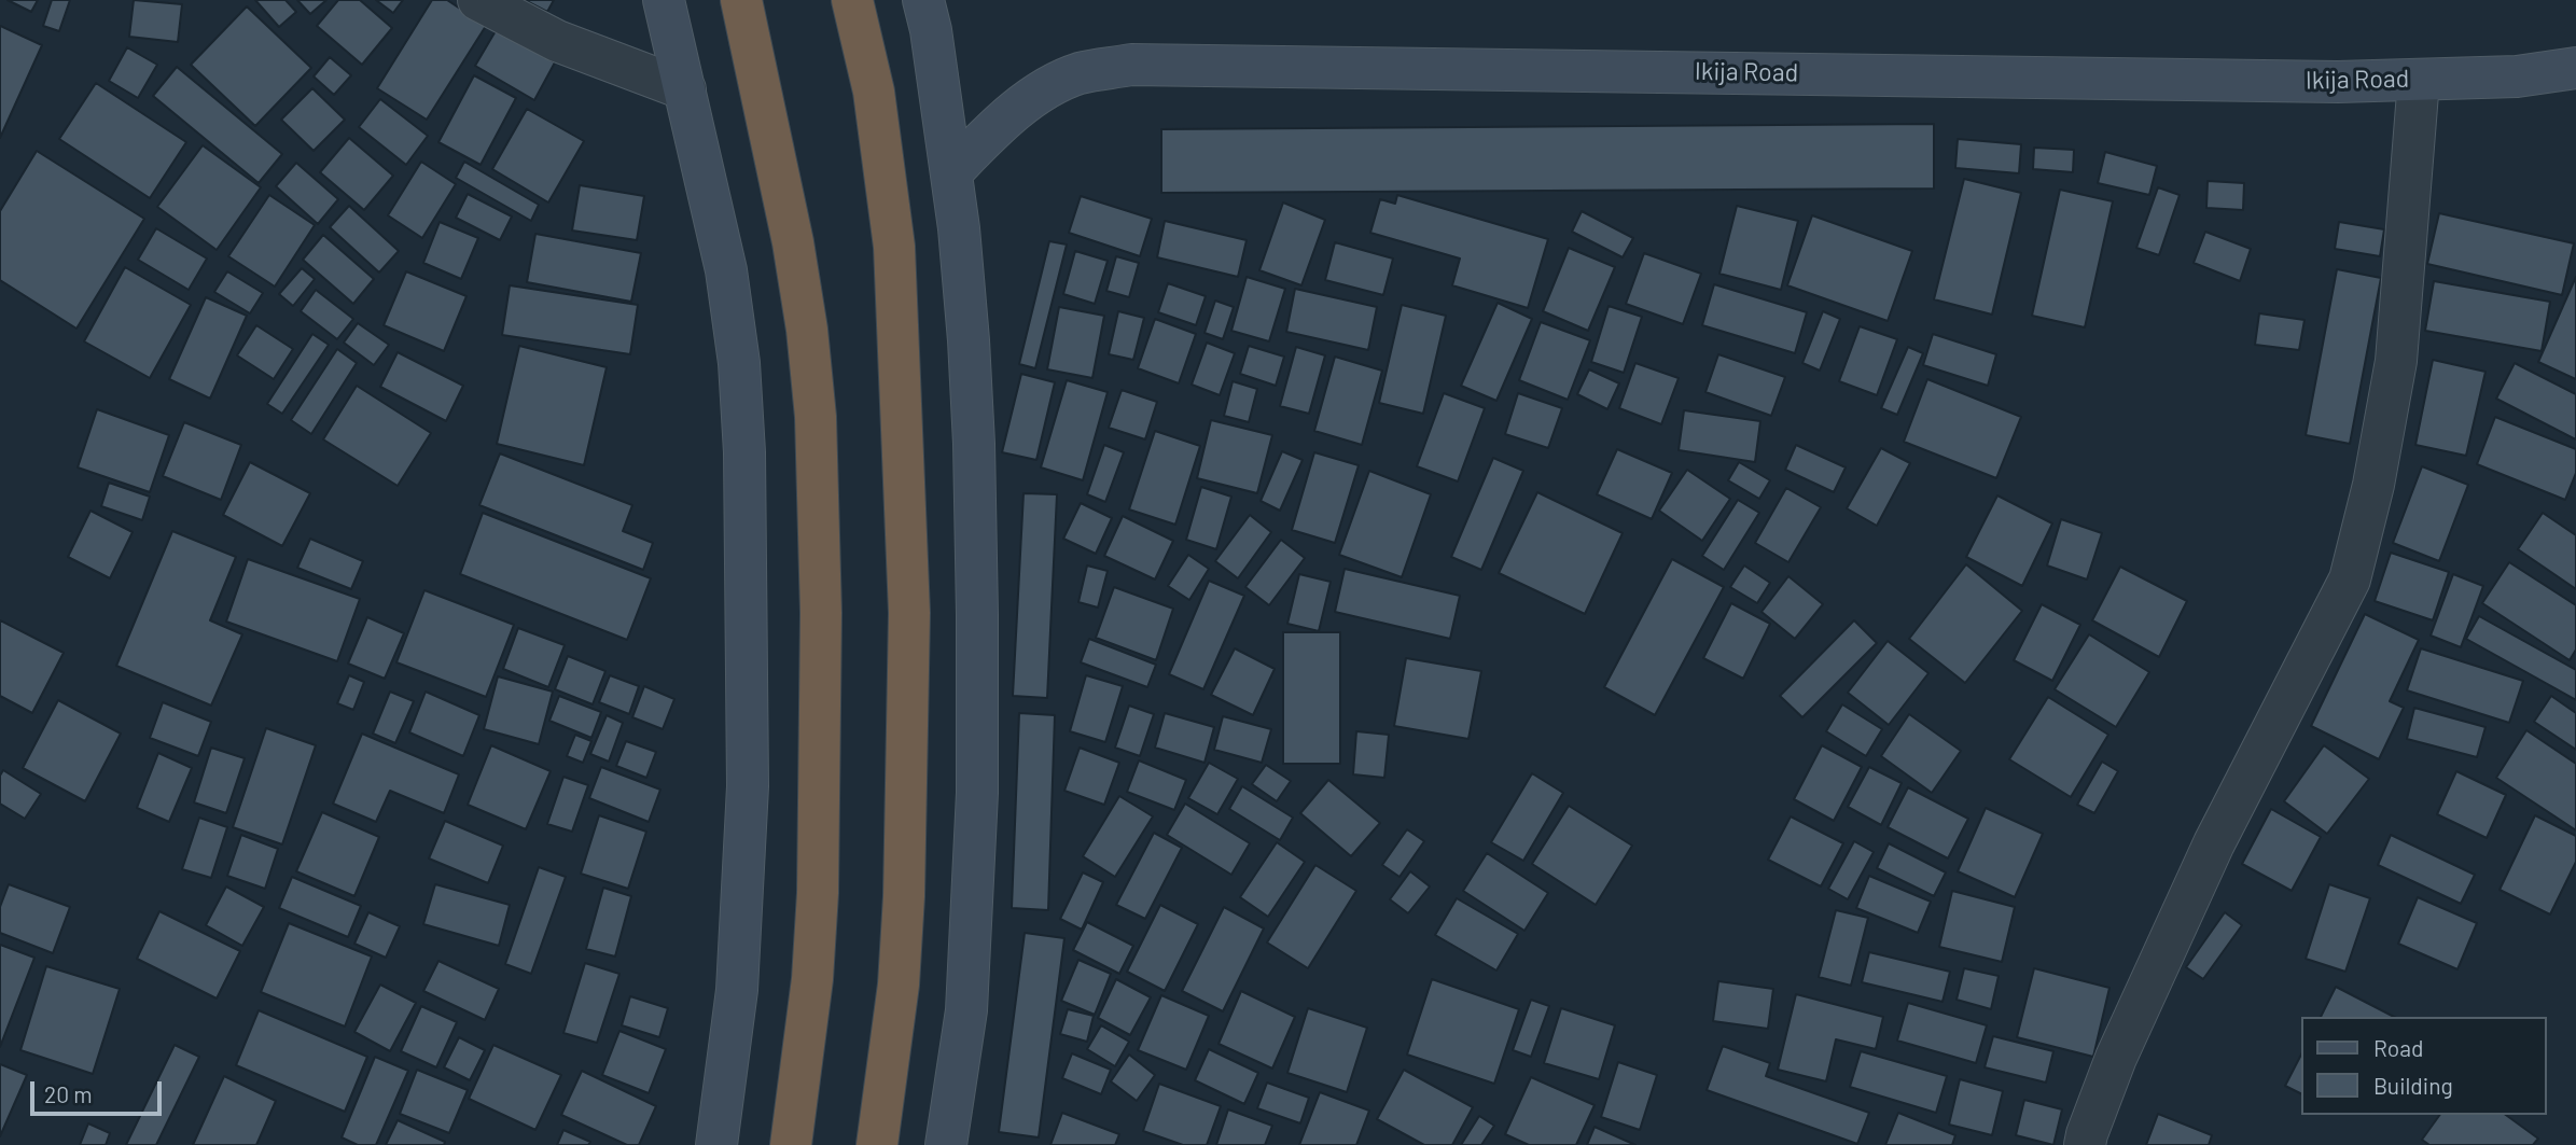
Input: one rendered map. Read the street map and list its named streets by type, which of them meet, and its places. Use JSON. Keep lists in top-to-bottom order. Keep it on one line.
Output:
{"streets":{"street":["Ikija Road"]},"legend":["Road","Building"],"scale_bar":"20 m"}
